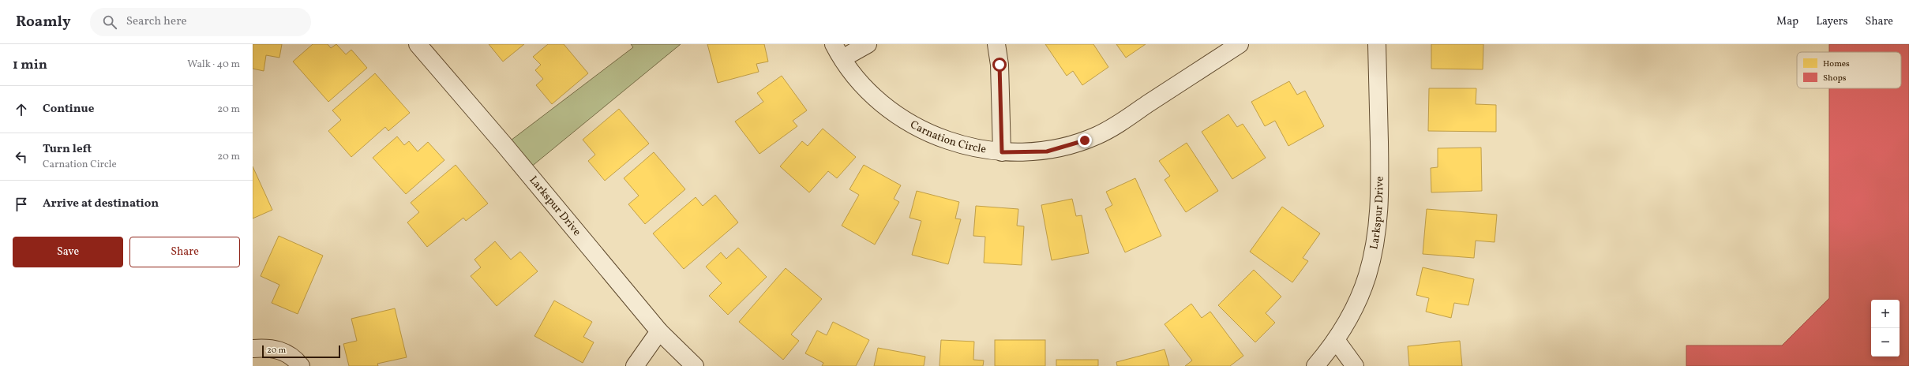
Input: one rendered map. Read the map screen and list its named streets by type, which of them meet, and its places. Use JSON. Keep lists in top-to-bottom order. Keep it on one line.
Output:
{"streets":{"street":["Carnation Circle","Larkspur Drive"]},"legend":["Homes","Shops"],"scale_bar":"20 m","page":{"header":"Roamly","search":"Search here","nav":["Map","Layers","Share"],"heading":["1 min","Walk · 40 m"],"list":[["Continue","20 m"],["Turn left","Carnation Circle","20 m"],"Arrive at destination"],"buttons":["Save","Share"],"map_buttons":["+","−"],"scale":"20 m"}}
